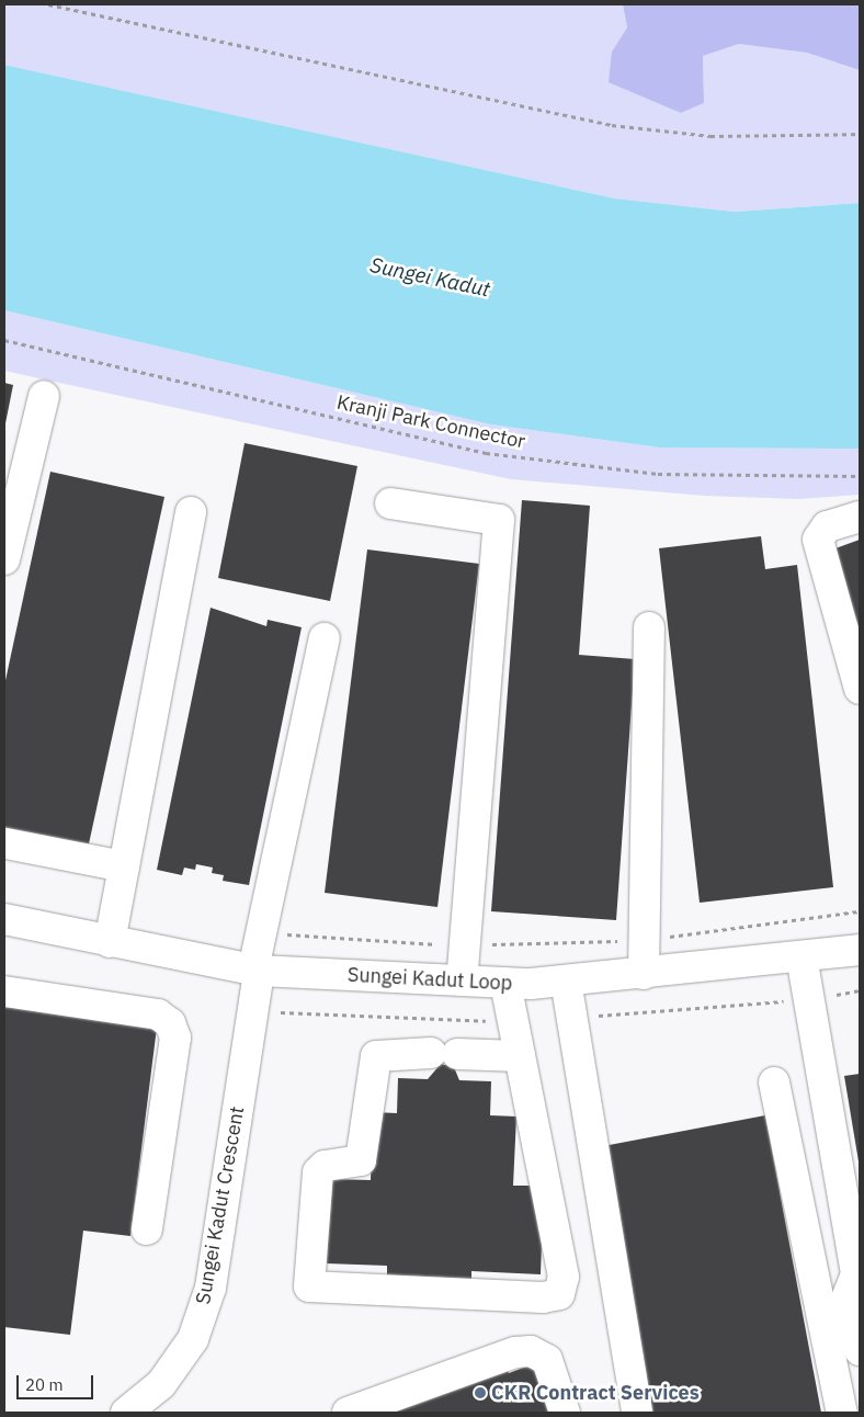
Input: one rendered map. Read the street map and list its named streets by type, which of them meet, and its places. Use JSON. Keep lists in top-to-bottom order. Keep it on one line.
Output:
{"streets":{"street":["Sungei Kadut Loop","Sungei Kadut Crescent"],"path":["Kranji Park Connector"]},"crossings":[["Sungei Kadut Loop","Sungei Kadut Crescent"]],"water":["Sungei Kadut"],"places":["CKR Contract Services"],"scale_bar":"20 m"}
